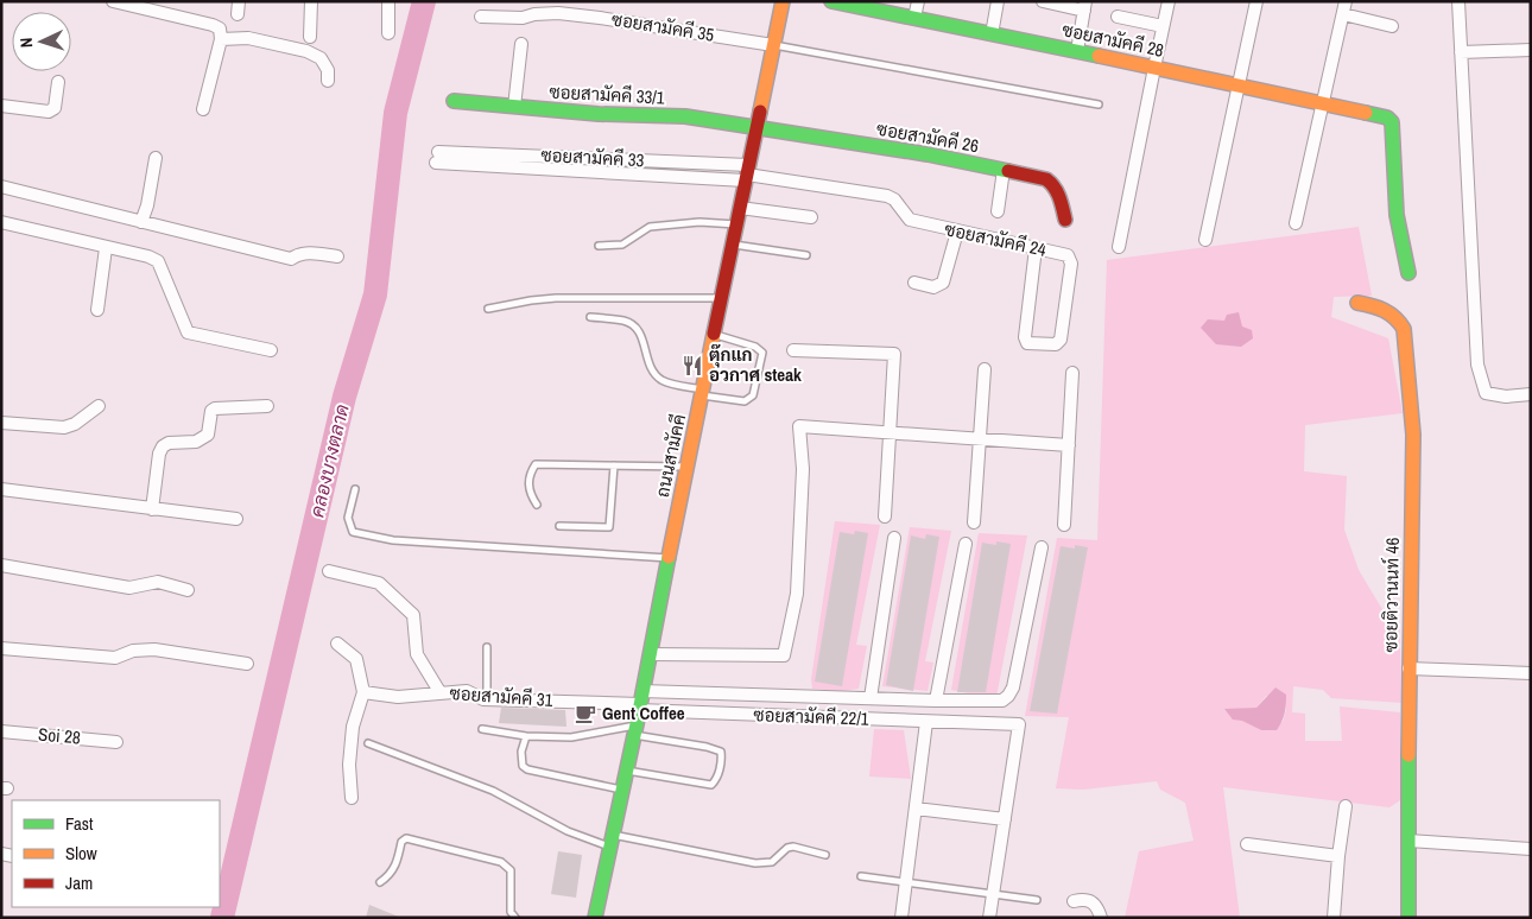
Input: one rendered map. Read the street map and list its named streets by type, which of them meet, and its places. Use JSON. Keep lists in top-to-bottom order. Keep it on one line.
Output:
{"streets":{"street":["ซอยสามัคคี 35","ซอยสามัคคี 28","ซอยสามัคคี 33/1","ซอยสามัคคี 26","ซอยสามัคคี 24","ถนนสามัคคี","ซอยติวานนท์ 46","ซอยสามัคคี 31","ซอยสามัคคี 22/1","Soi 28"]},"crossings":[["ซอยสามัคคี 35","ถนนสามัคคี"],["ซอยสามัคคี 33/1","ซอยสามัคคี 26"],["ซอยสามัคคี 33/1","ถนนสามัคคี"],["ซอยสามัคคี 26","ถนนสามัคคี"],["ซอยสามัคคี 24","ถนนสามัคคี"],["ถนนสามัคคี","ซอยสามัคคี 31"],["ถนนสามัคคี","ซอยสามัคคี 22/1"],["ซอยสามัคคี 31","ซอยสามัคคี 22/1"]],"water":["คลองบางตลาด"],"places":{"restaurant":["ตุ๊กแก อวกาศ steak"],"cafe":["Gent Coffee"]},"legend":["Fast","Slow","Jam"],"north":"left"}
